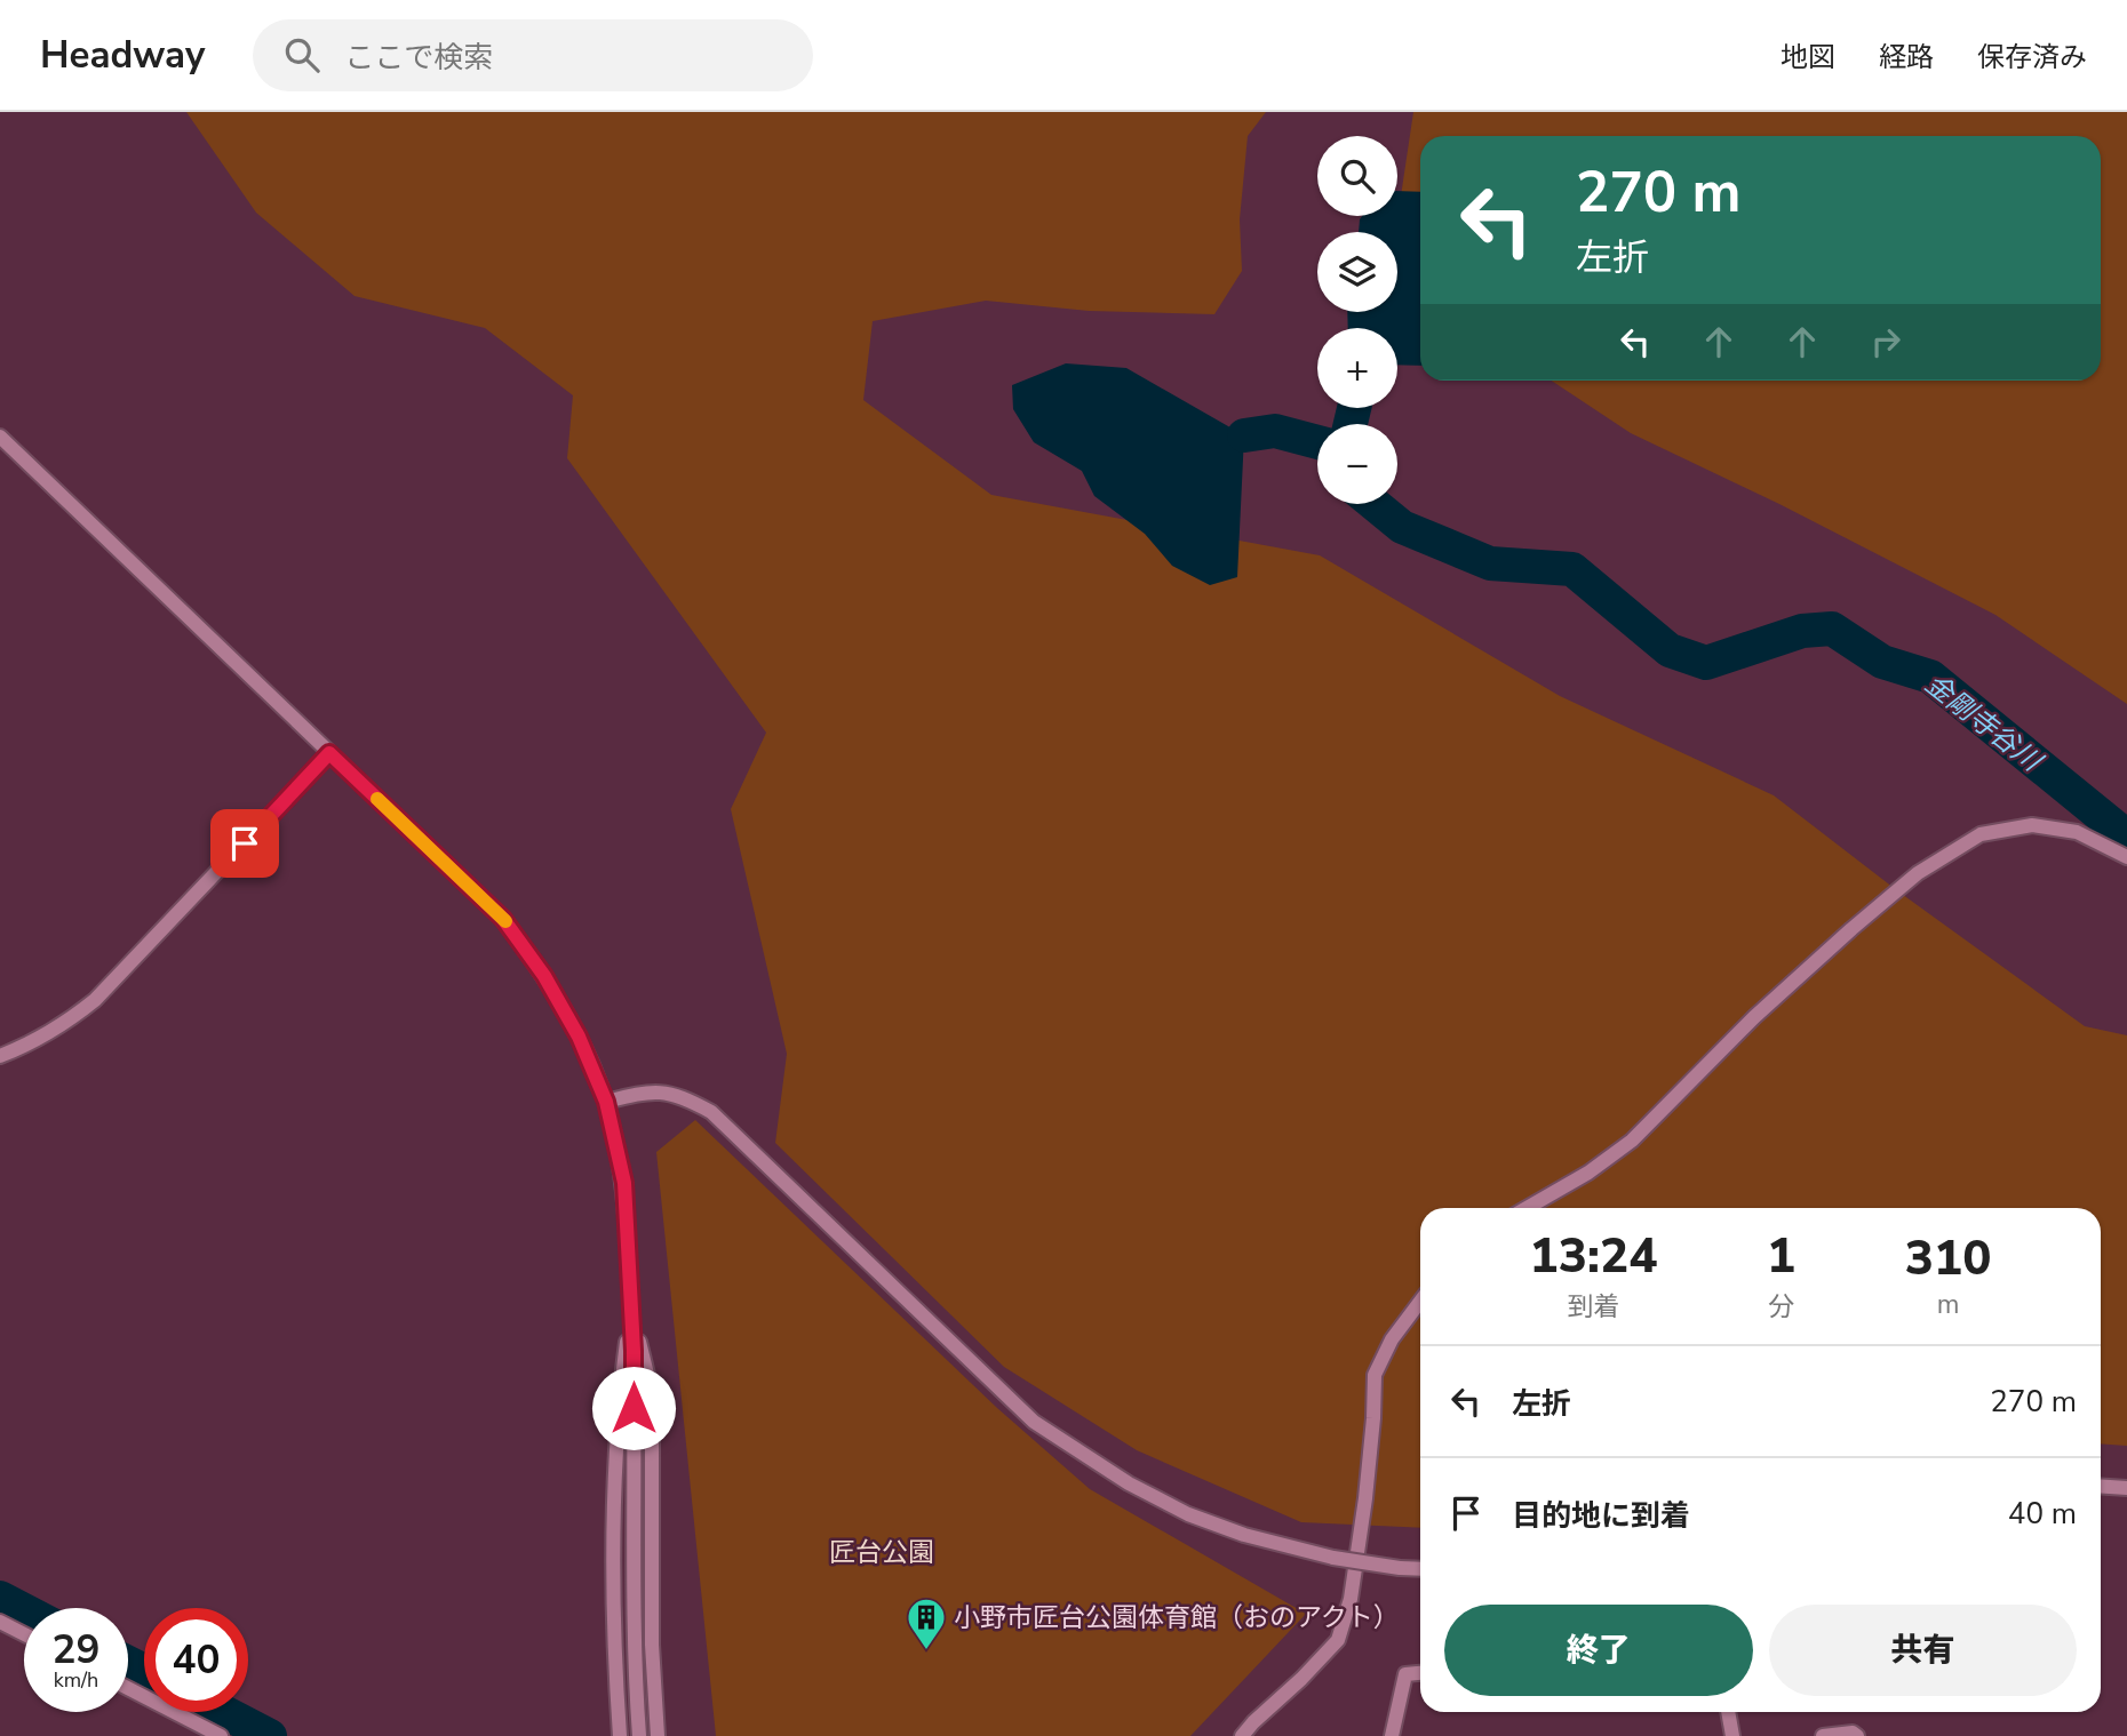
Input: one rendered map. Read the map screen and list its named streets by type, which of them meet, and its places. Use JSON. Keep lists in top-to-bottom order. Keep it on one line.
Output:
{"water":["金剛寺谷川"],"parks":["匠台公園"],"places":{"building":["小野市匠台公園体育館（おのアクト）"]},"page":{"header":"Headway","search":"ここで検索","nav":["地図","経路","保存済み"],"map_buttons":["+","−"],"turn":["270 m","左折"],"eta":["13:24","到着","1","分","310","m"],"list":[{"name":"左折","value":"270 m"},{"name":"目的地に到着","value":"40 m"}],"buttons":["終了","共有"],"speed":"29 km/h","limit":"40"}}
